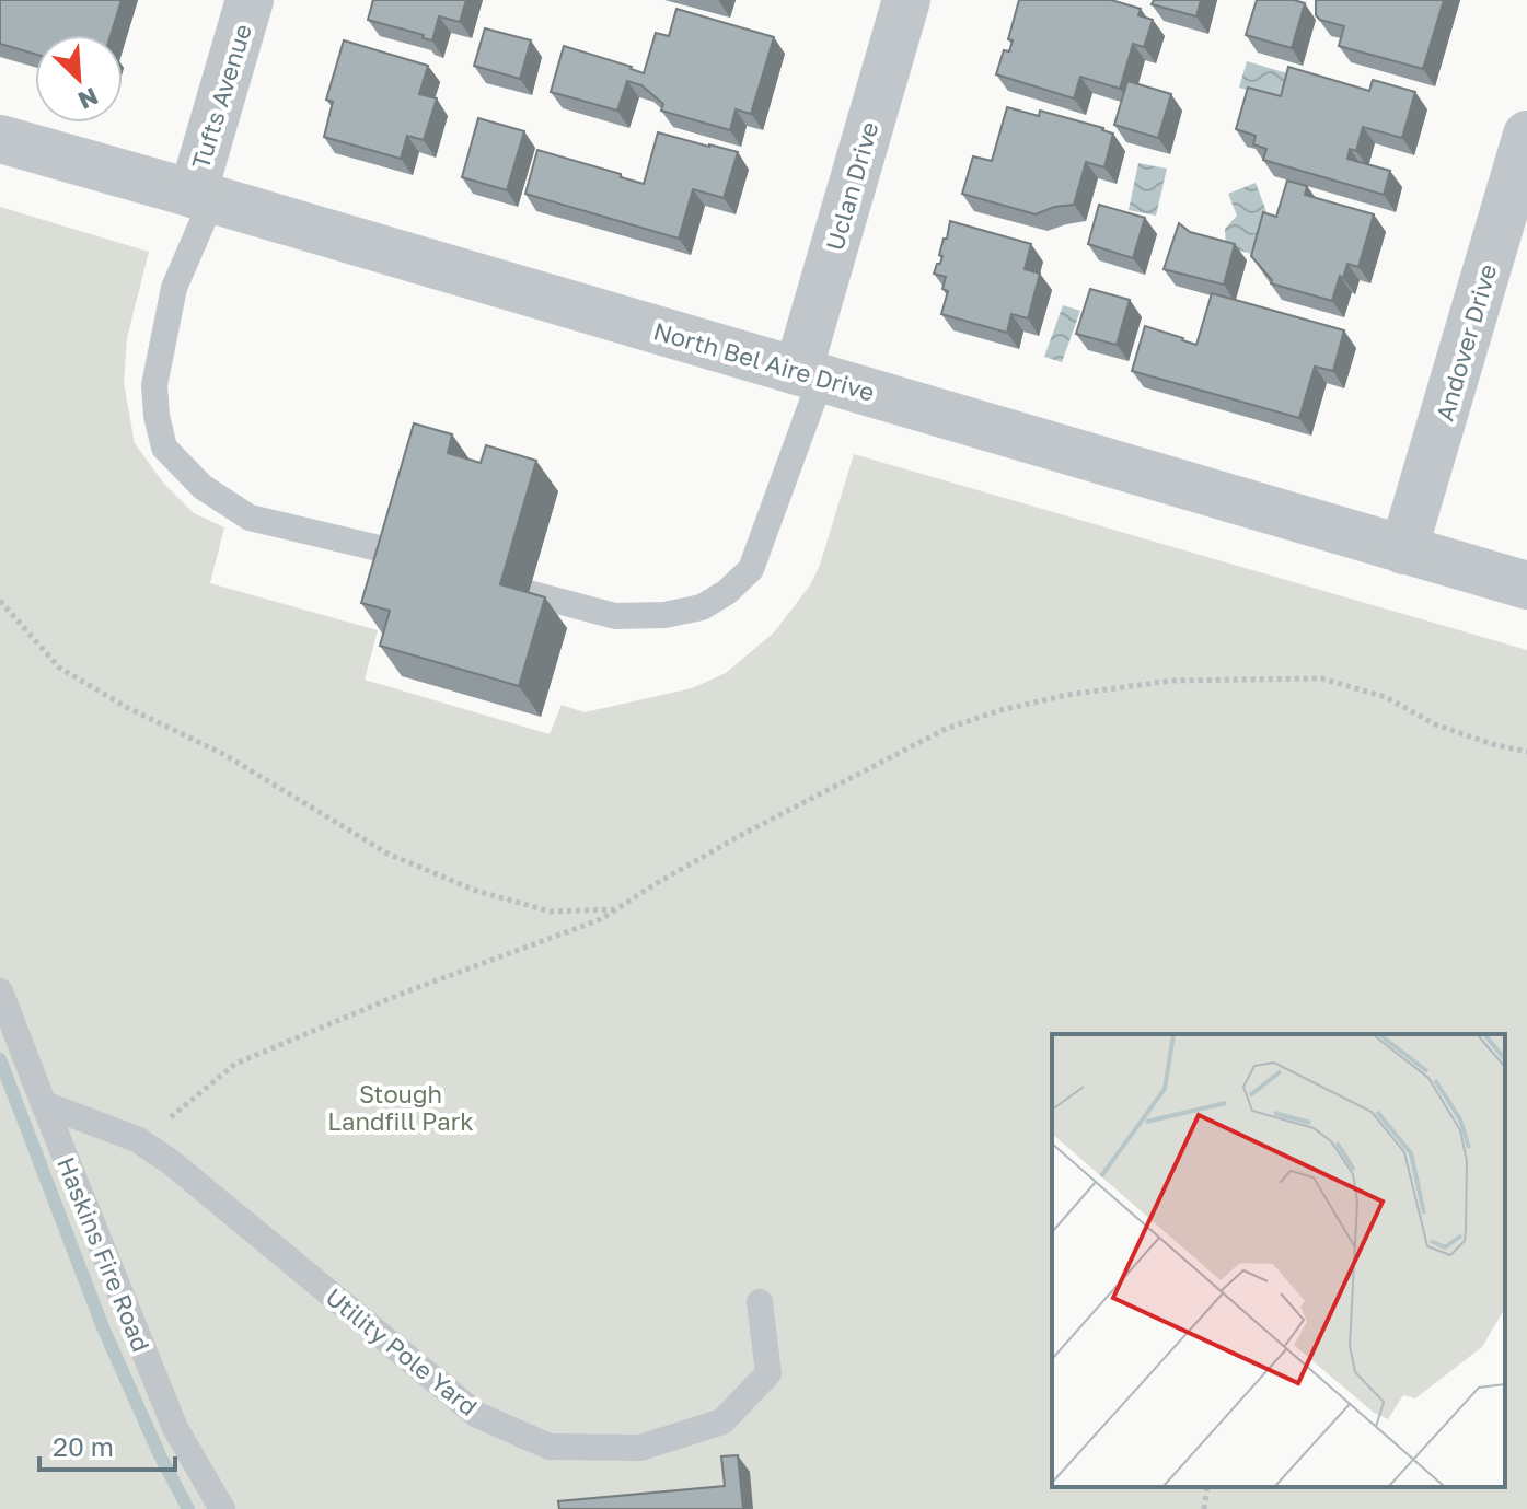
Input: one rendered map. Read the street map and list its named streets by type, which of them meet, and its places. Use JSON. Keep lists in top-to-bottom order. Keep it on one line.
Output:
{"streets":{"street":["Tufts Avenue","Uclan Drive","Andover Drive","North Bel Aire Drive"],"lane":["Haskins Fire Road","Utility Pole Yard"]},"crossings":[["Tufts Avenue","North Bel Aire Drive"],["Uclan Drive","North Bel Aire Drive"],["Andover Drive","North Bel Aire Drive"],["Haskins Fire Road","Utility Pole Yard"]],"parks":["Stough Landfill Park"],"scale_bar":"20 m","north":"bottom right"}
